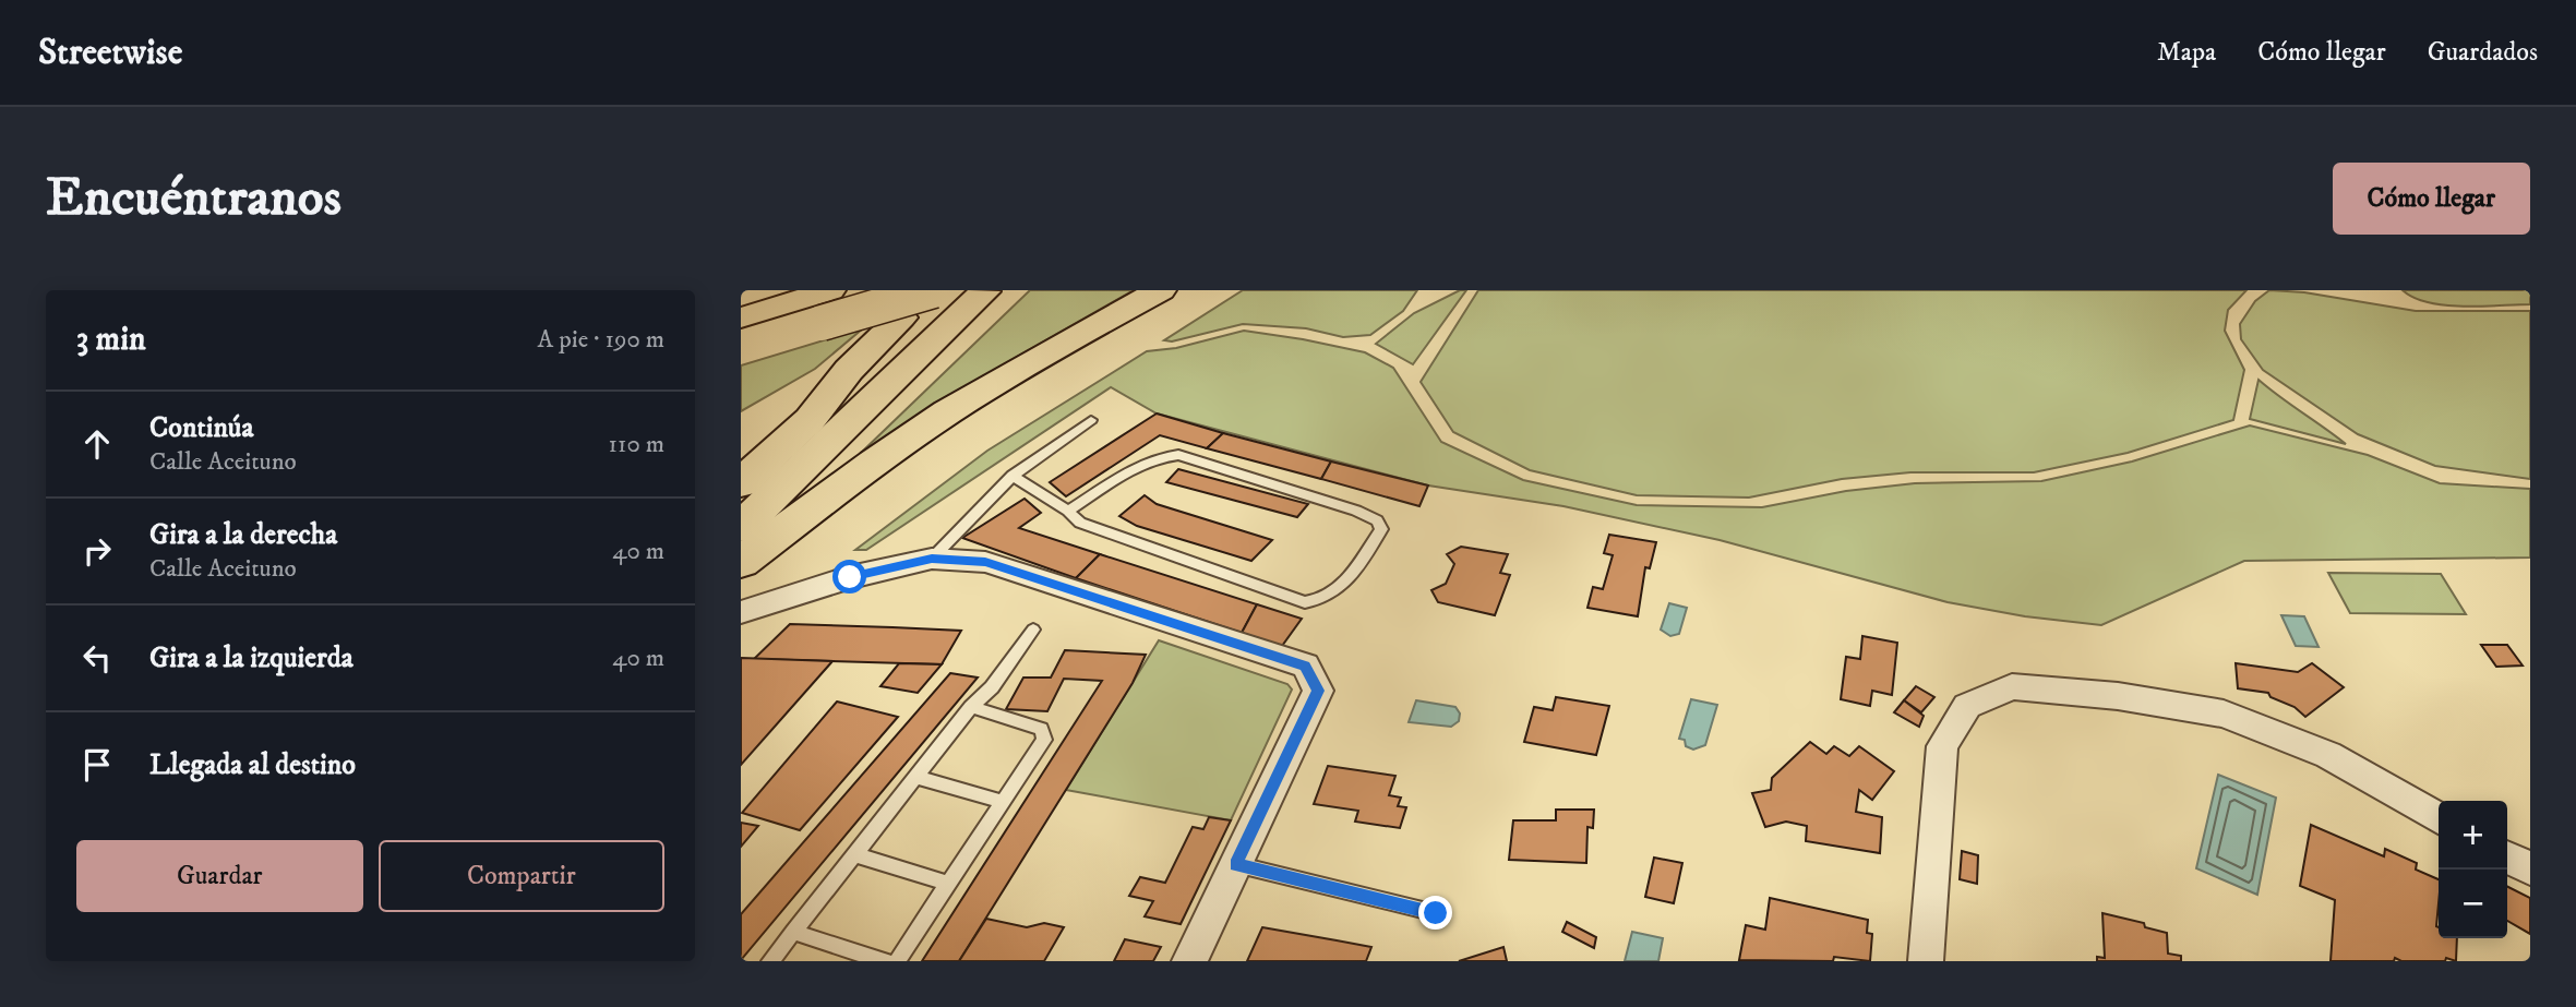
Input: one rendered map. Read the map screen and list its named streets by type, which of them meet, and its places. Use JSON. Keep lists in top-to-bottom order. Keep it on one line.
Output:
{"page":{"header":"Streetwise","nav":["Mapa","Cómo llegar","Guardados"],"buttons":["Cómo llegar",["Guardar","Compartir"]],"title":"Encuéntranos","heading":["3 min","A pie · 190 m"],"list":[["Continúa","Calle Aceituno","110 m"],["Gira a la derecha","Calle Aceituno","40 m"],["Gira a la izquierda","40 m"],"Llegada al destino"],"map_buttons":["+","−"]}}
